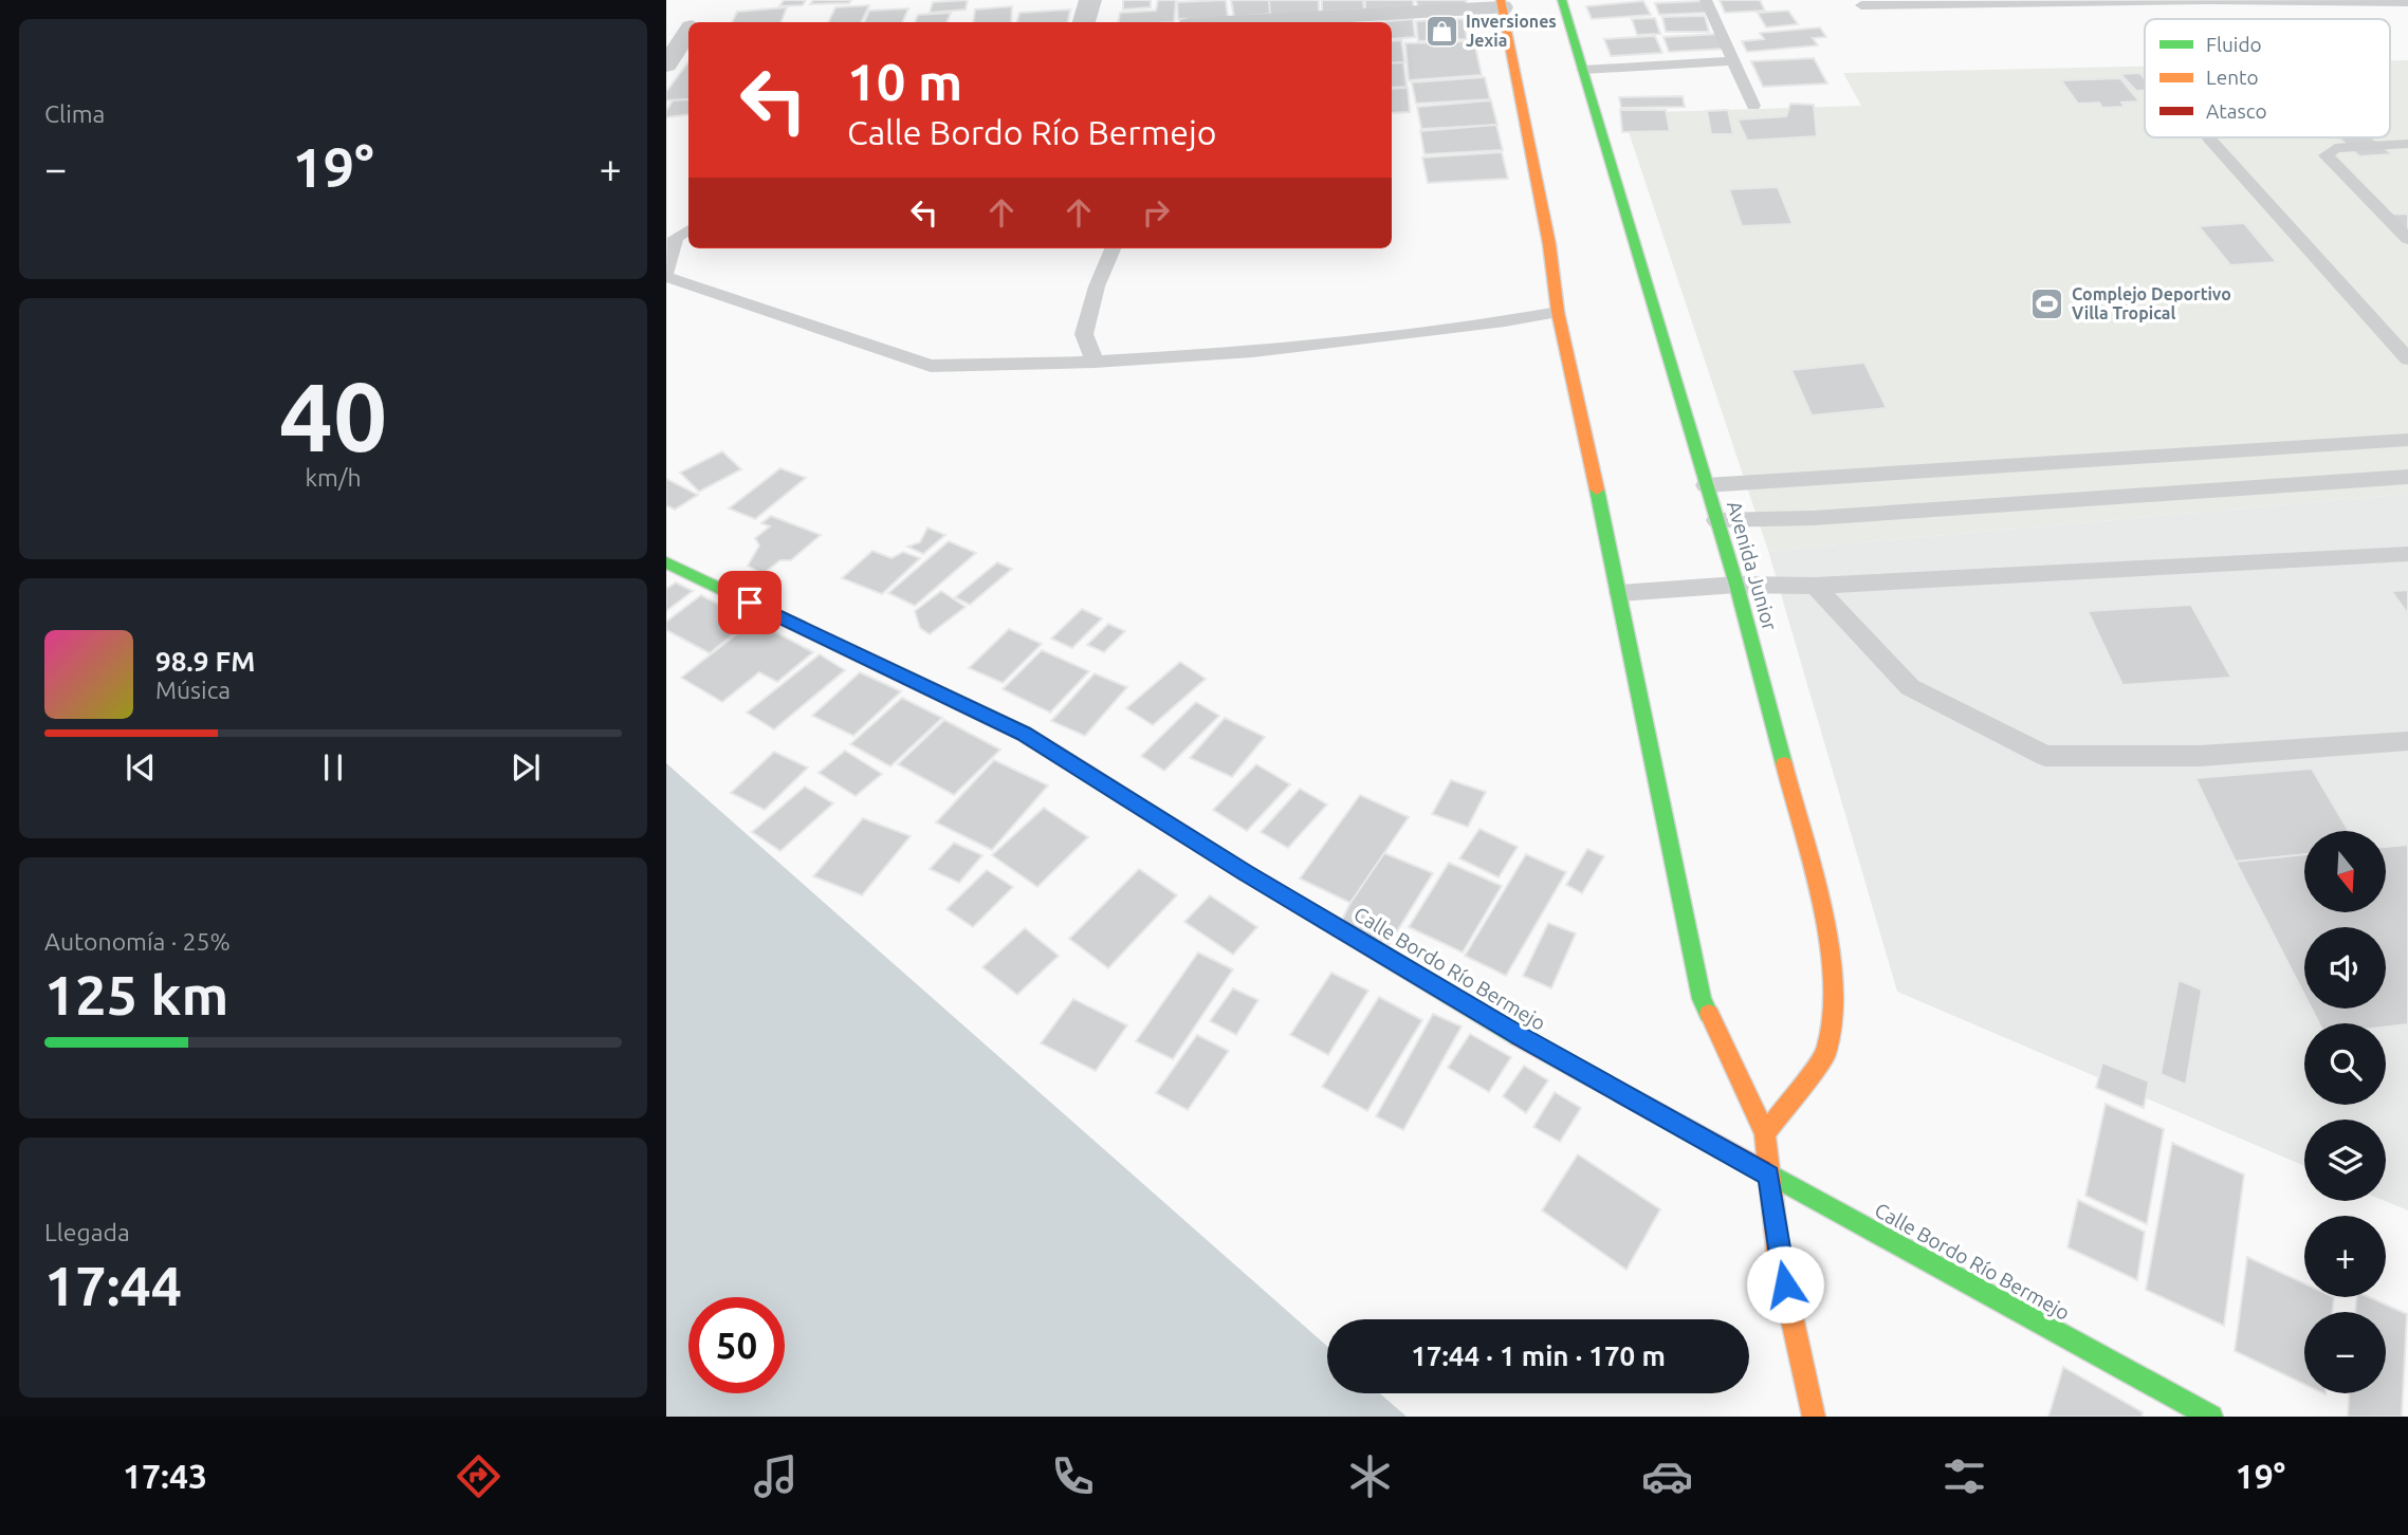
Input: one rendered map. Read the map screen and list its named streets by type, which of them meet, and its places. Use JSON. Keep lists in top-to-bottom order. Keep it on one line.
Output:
{"streets":{"main road":["Avenida Junior","Calle Bordo Río Bermejo"]},"places":{"shop":["Inversiones Jexia"],"sports":["Complejo Deportivo Villa Tropical"]},"legend":["Fluido","Lento","Atasco"],"north":"bottom","page":{"tile":["Clima",["40","km/h"],["Autonomía · 25%","125 km"],["Llegada","17:44"]],"turn":["10 m","Calle Bordo Río Bermejo"],"heat":["−","19°","+"],"song":["98.9 FM","Música"],"map_buttons":["+","−"],"limit":"50","trip":"17:44 · 1 min · 170 m","tabs":["17:43","19°"]}}
